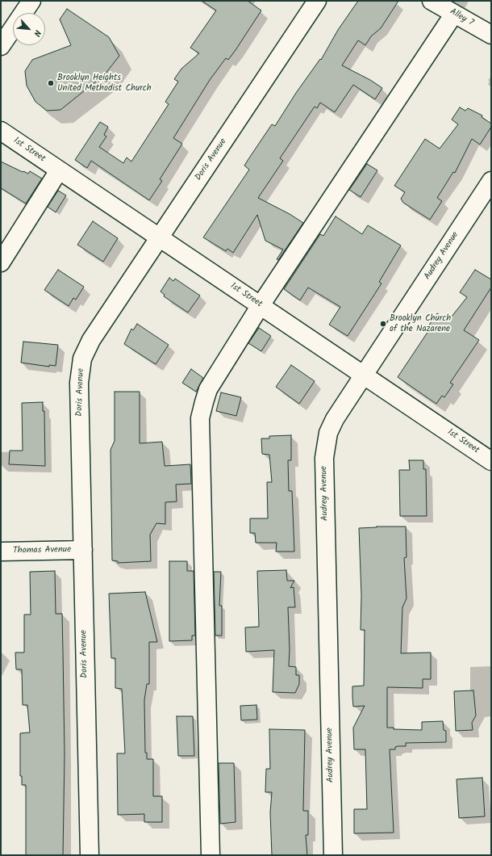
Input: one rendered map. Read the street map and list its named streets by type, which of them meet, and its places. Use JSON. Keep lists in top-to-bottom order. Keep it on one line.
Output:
{"streets":{"street":["Alley 7","1st Street","Doris Avenue","Audrey Avenue","Thomas Avenue"]},"crossings":[["1st Street","Doris Avenue"],["1st Street","Audrey Avenue"],["Doris Avenue","Thomas Avenue"]],"places":["Brooklyn Heights United Methodist Church","Brooklyn Church of the Nazarene"],"north":"bottom right"}
